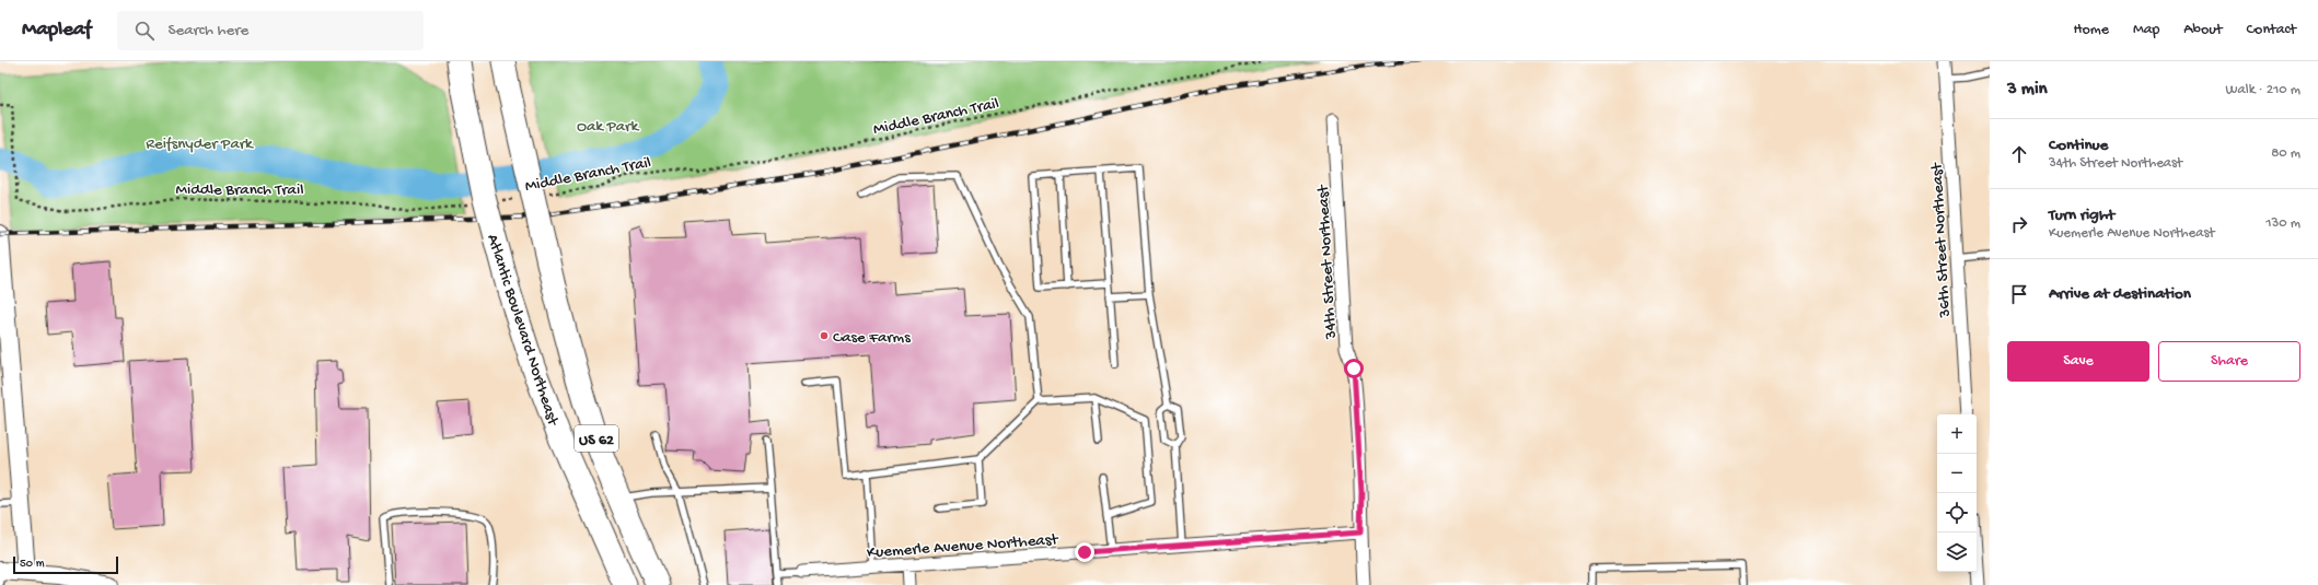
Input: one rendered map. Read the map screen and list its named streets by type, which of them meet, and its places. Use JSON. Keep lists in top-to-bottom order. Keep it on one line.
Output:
{"streets":{"highway":["Atlantic Boulevard Northeast","US 62"],"street":["36th Street Northeast","34th Street Northeast","Kuemerle Avenue Northeast"],"path":["Middle Branch Trail"]},"crossings":[["34th Street Northeast","Kuemerle Avenue Northeast"]],"parks":["Oak Park","Reifsnyder Park"],"places":["Case Farms"],"scale_bar":"50 m","page":{"header":"Mapleaf","search":"Search here","nav":["Home","Map","About","Contact"],"heading":["3 min","Walk · 210 m"],"list":[["Continue","34th Street Northeast","80 m"],["Turn right","Kuemerle Avenue Northeast","130 m"],"Arrive at destination"],"buttons":["Save","Share"],"map_buttons":["+","−"],"scale":"50 m"}}
